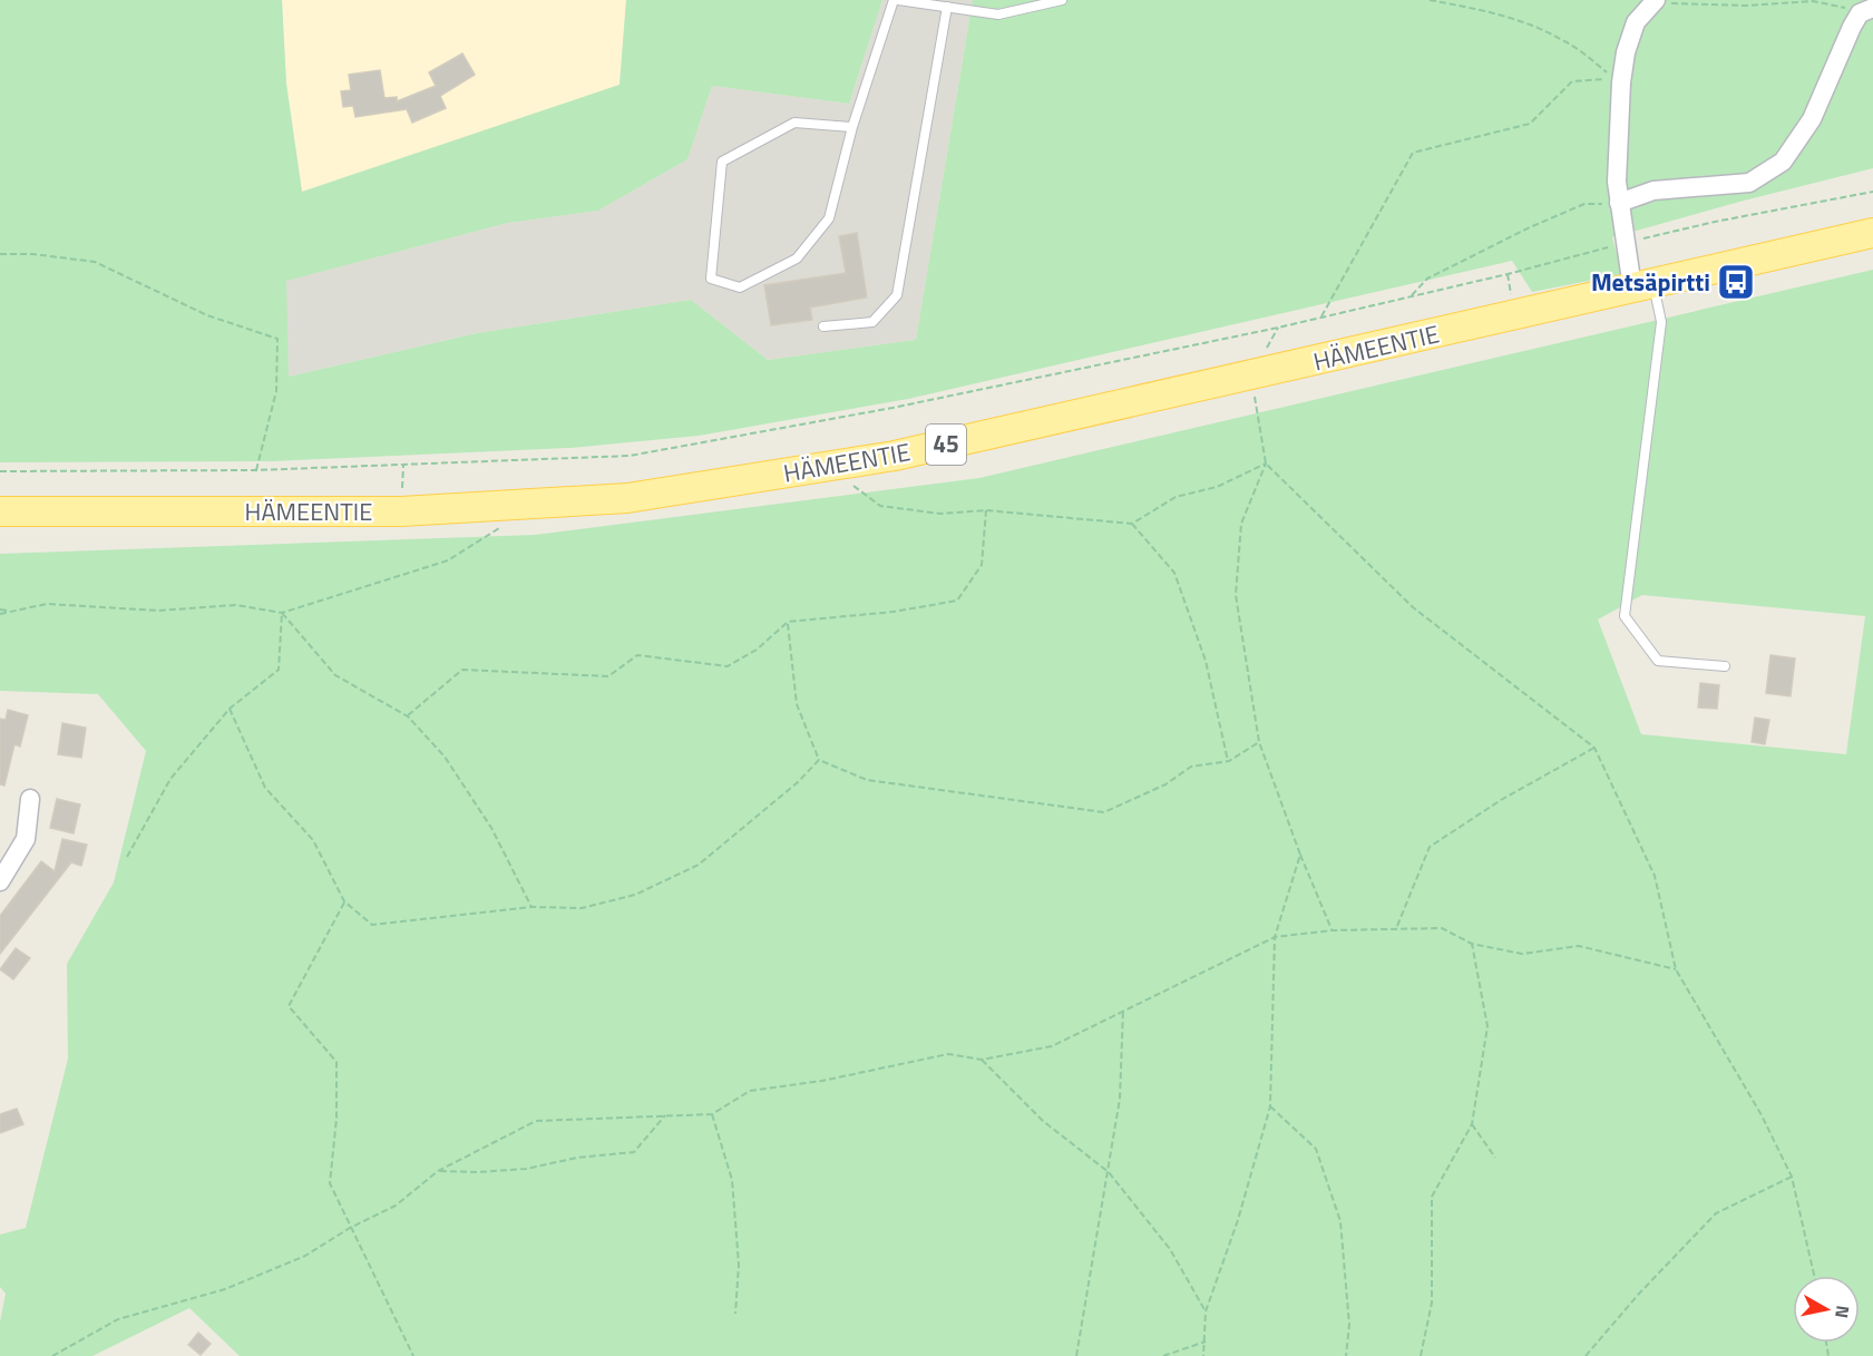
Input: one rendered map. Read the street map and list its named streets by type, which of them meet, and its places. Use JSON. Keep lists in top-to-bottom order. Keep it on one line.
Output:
{"streets":{"main road":["HÄMEENTIE","45"]},"places":{"bus stop":["Metsäpirtti"]},"north":"right"}
